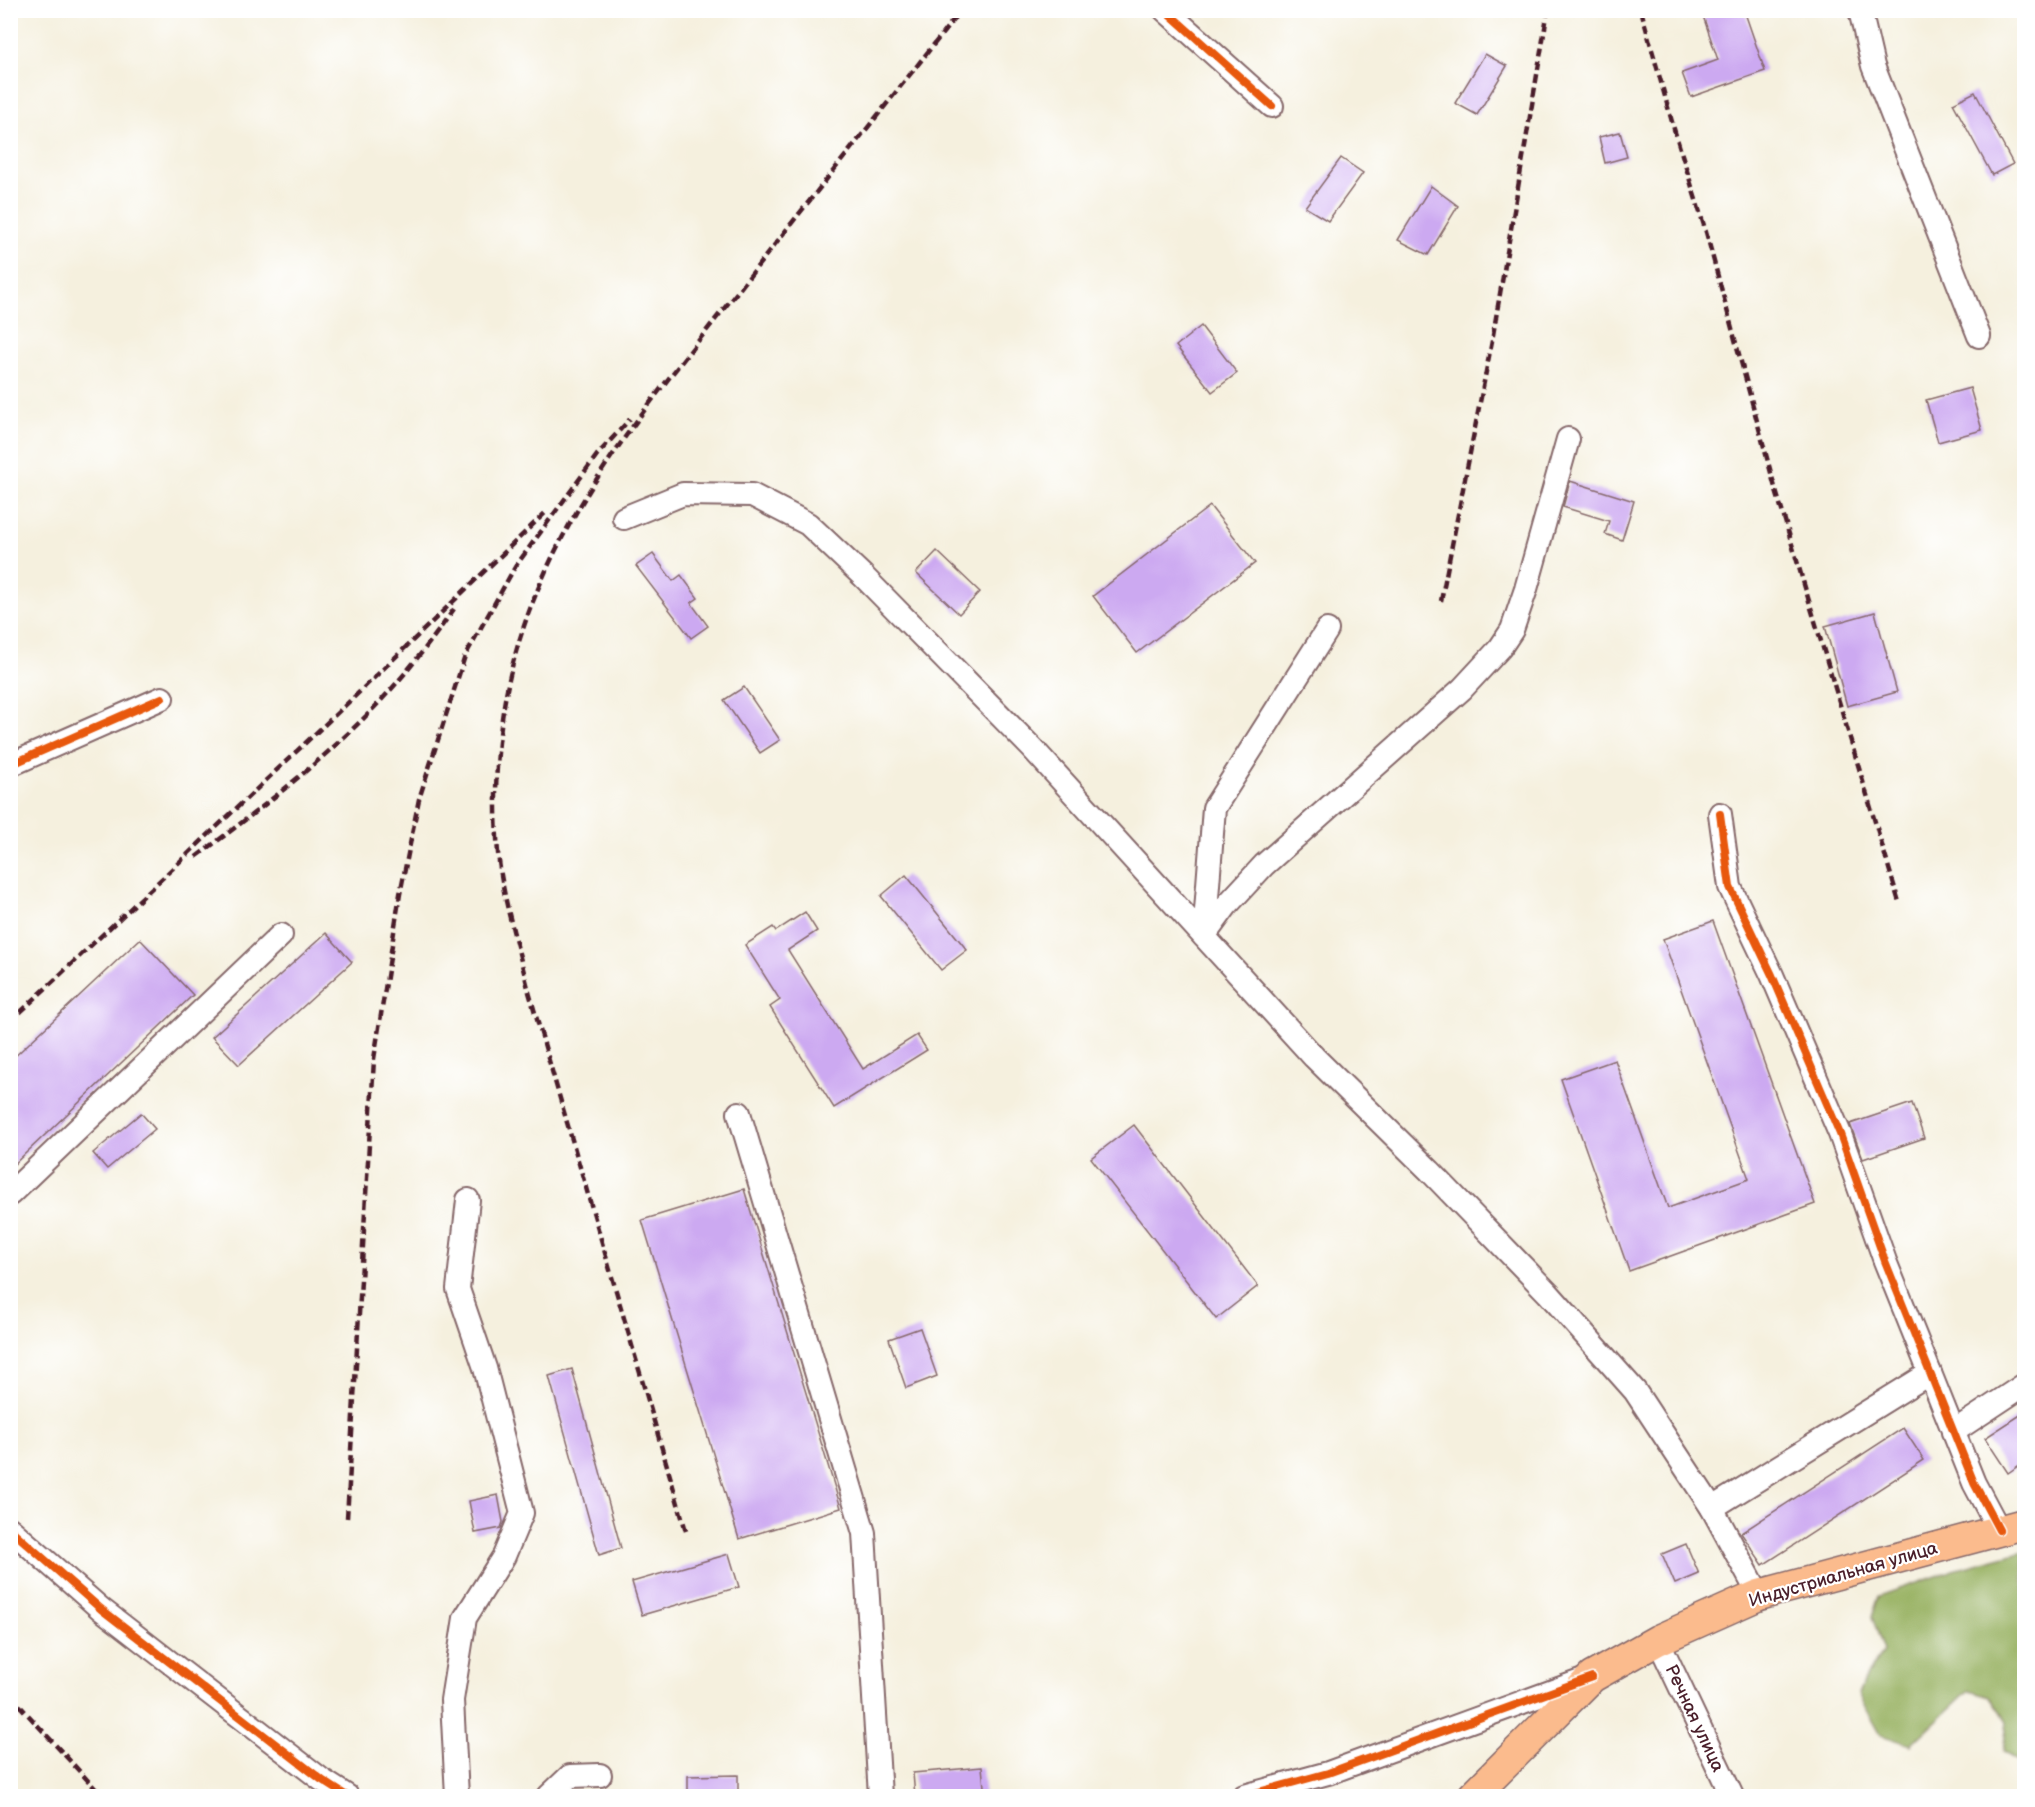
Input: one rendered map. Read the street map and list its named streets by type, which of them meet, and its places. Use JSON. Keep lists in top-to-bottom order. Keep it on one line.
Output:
{"streets":{"main road":["Индустриальная улица"],"street":["Речная улица"]},"crossings":[["Индустриальная улица","Речная улица"]]}
